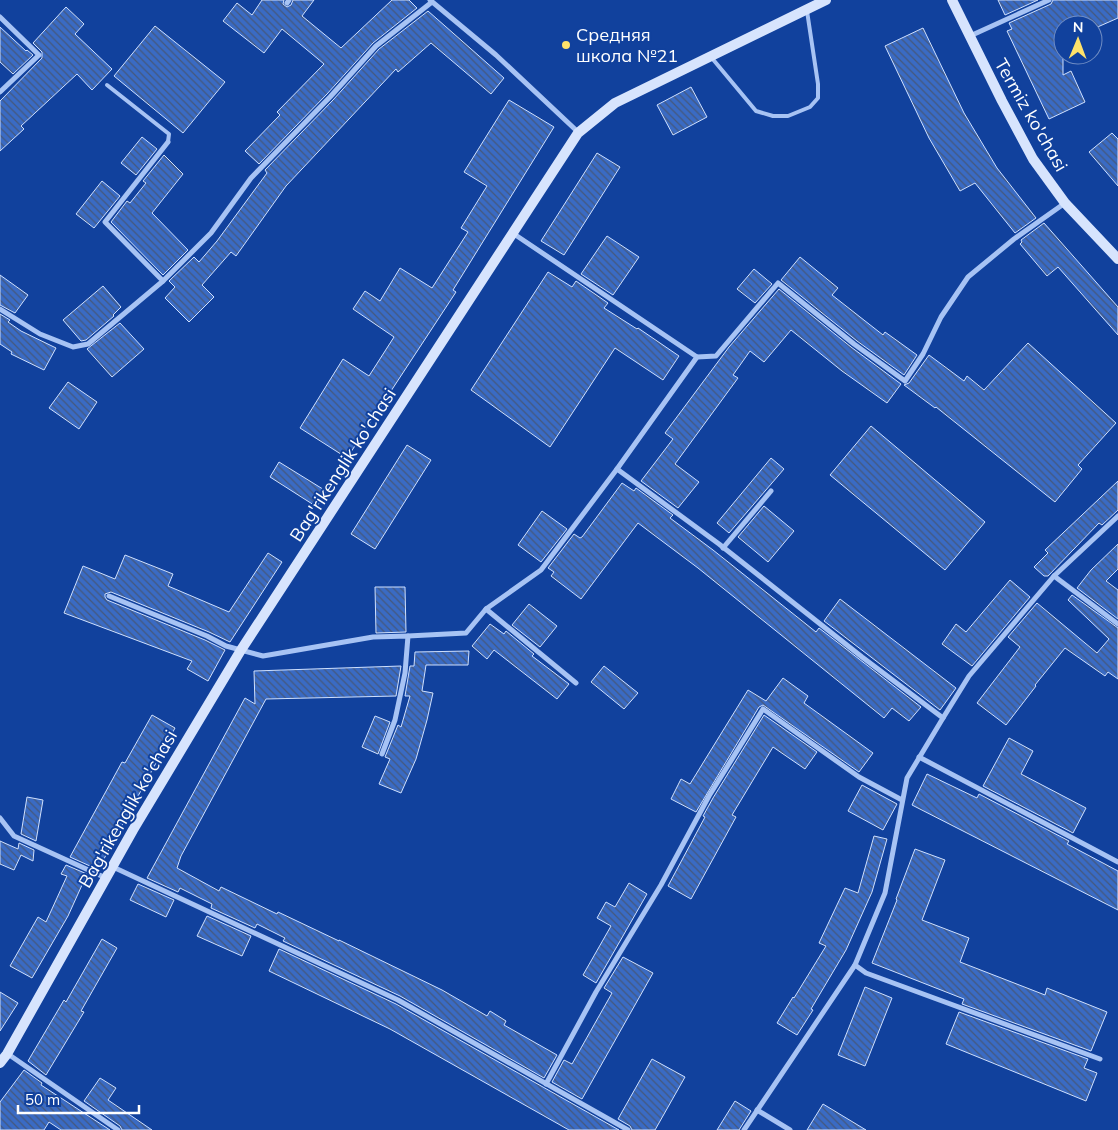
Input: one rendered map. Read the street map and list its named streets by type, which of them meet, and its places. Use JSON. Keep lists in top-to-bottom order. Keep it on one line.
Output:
{"streets":{"main road":["Termiz ko'chasi","Bag'rikenglik ko'chasi"]},"places":["Средняя школа №21"],"scale_bar":"50 m","north":"top"}
